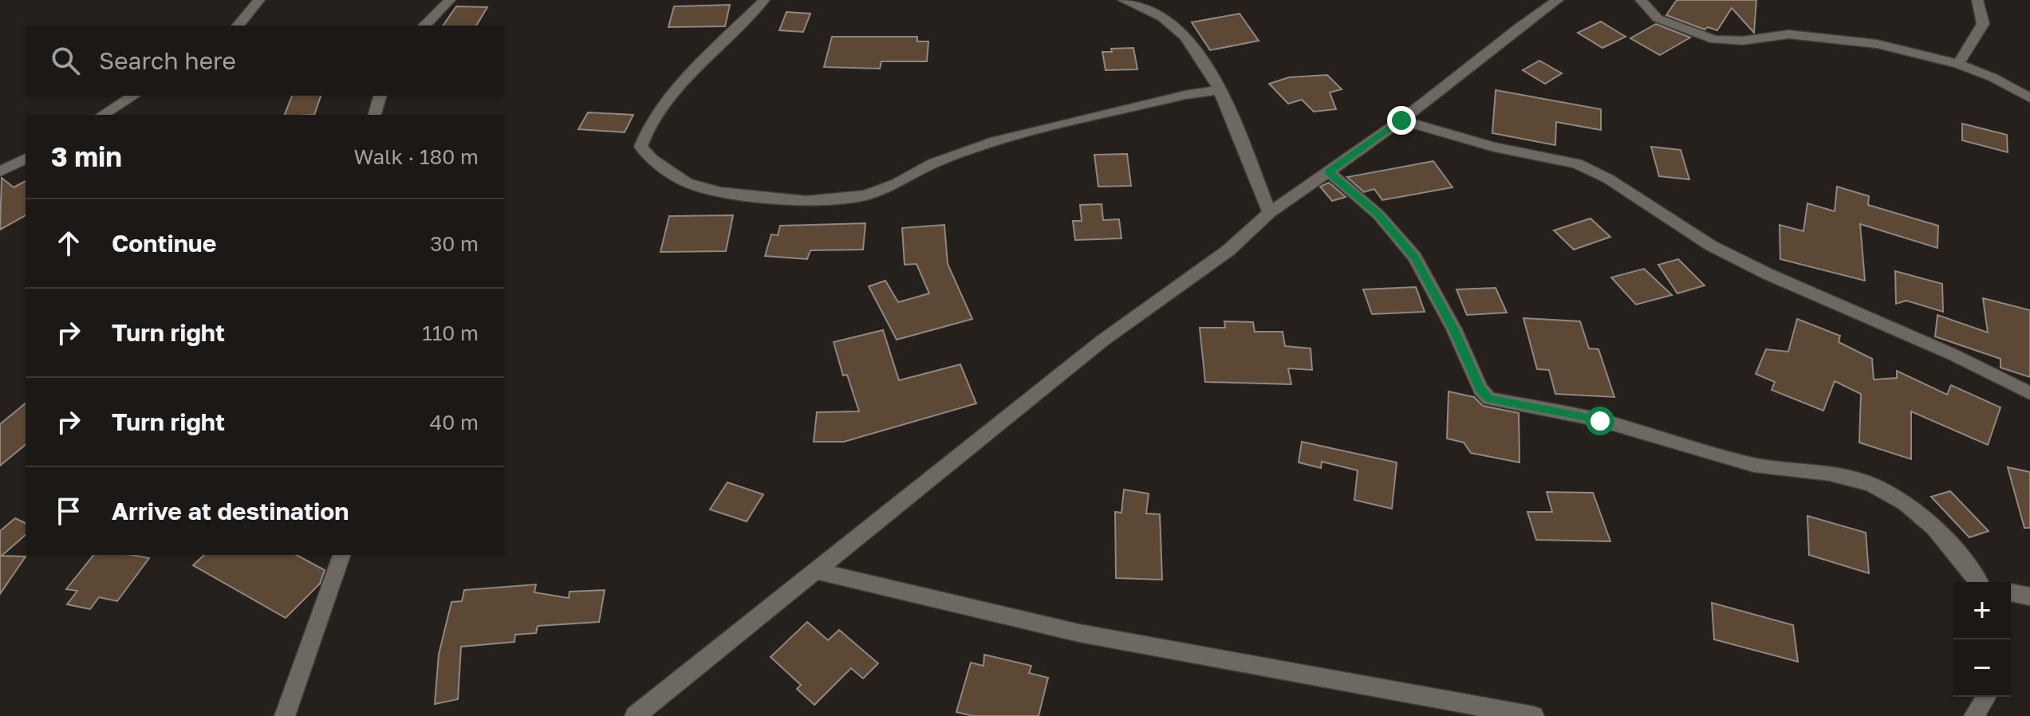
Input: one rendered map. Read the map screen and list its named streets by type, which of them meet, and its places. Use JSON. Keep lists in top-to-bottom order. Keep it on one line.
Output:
{"page":{"search":"Search here","heading":["3 min","Walk · 180 m"],"list":[["Continue","30 m"],["Turn right","110 m"],["Turn right","40 m"],"Arrive at destination"],"map_buttons":["+","−"]}}
